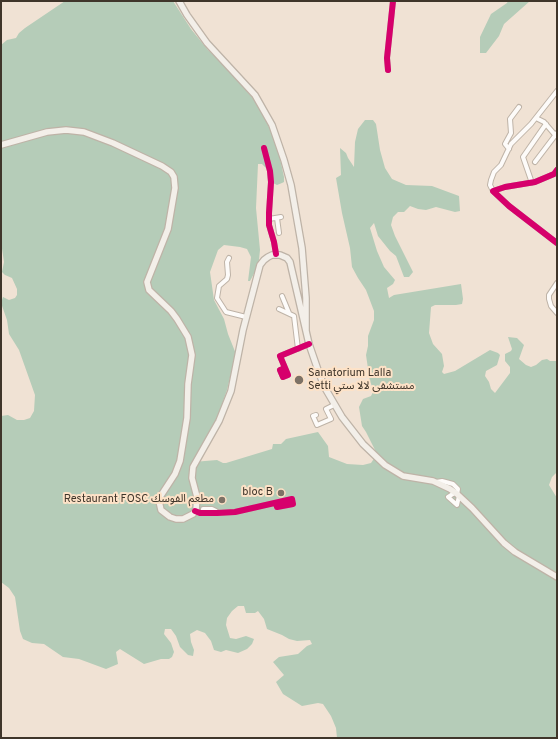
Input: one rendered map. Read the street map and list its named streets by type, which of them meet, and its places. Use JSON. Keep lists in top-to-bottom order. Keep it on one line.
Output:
{"places":["Sanatorium Lalla Setti مستشفى لالا ستي","bloc B","Restaurant FOSC مطعم الفوسك"]}
